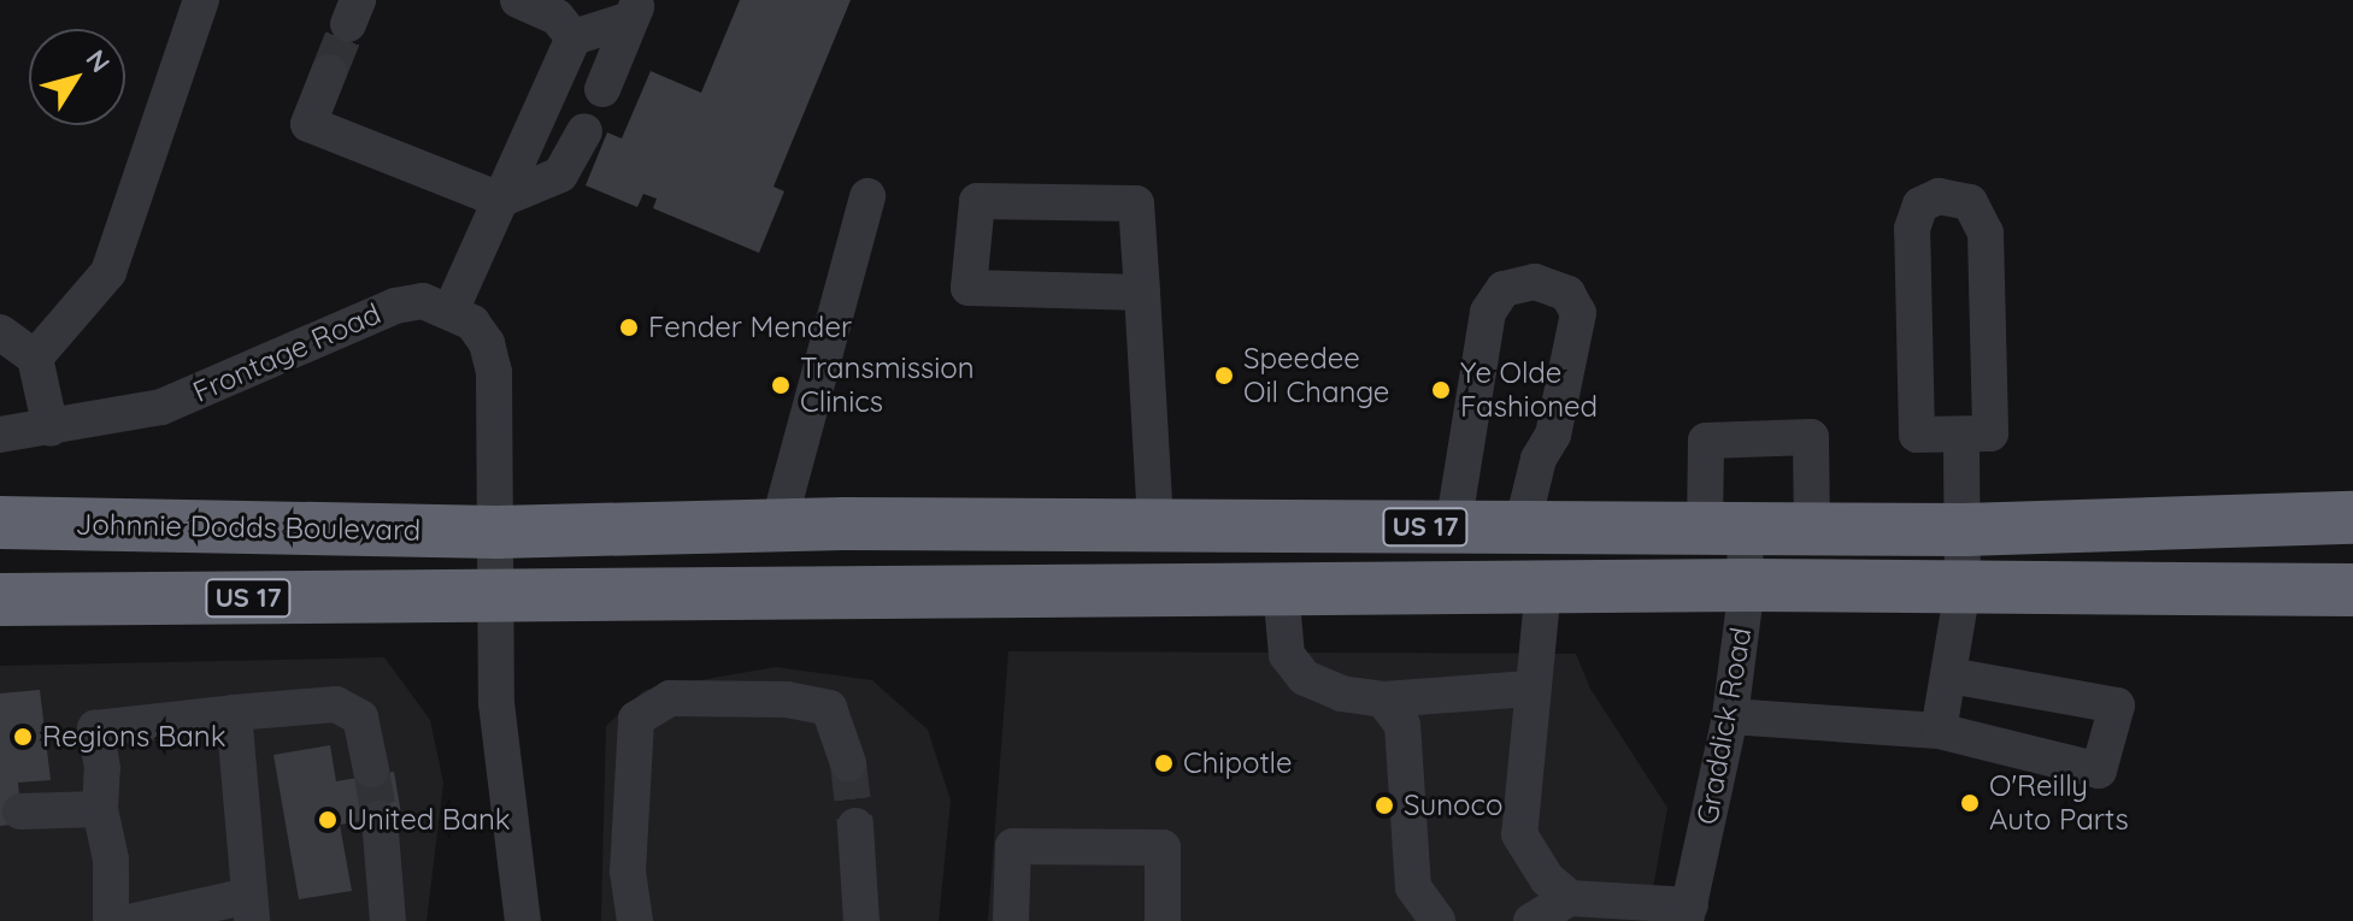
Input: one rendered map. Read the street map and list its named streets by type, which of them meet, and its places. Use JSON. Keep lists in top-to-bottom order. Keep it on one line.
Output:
{"streets":{"highway":["Johnnie Dodds Boulevard","US 17"],"street":["Frontage Road","Graddick Road"]},"crossings":[["Johnnie Dodds Boulevard","US 17"],["US 17","Graddick Road"]],"places":["Fender Mender","Speedee Oil Change","Transmission Clinics","Ye Olde Fashioned","Regions Bank","Chipotle","O'Reilly Auto Parts","Sunoco","United Bank"],"north":"top right"}
